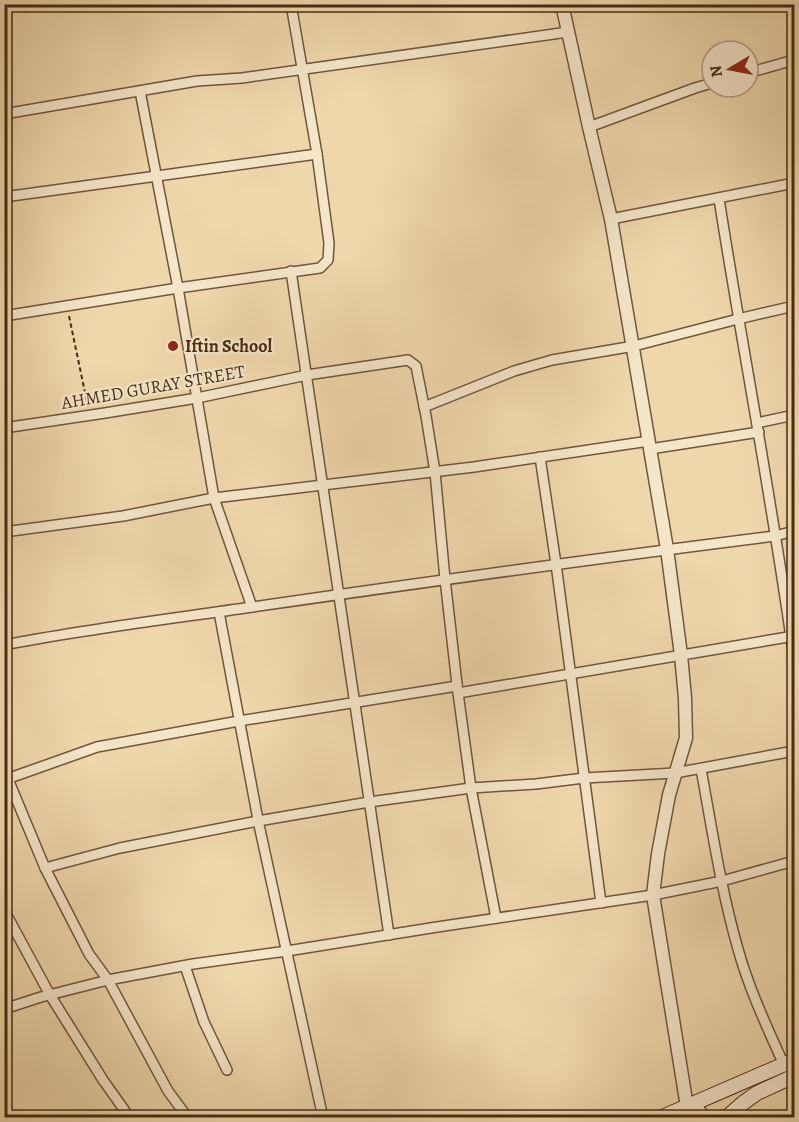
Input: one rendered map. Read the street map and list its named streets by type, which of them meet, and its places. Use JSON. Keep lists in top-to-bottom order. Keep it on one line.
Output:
{"streets":{"street":["AHMED GURAY STREET"]},"places":["Iftin School"],"north":"left"}
